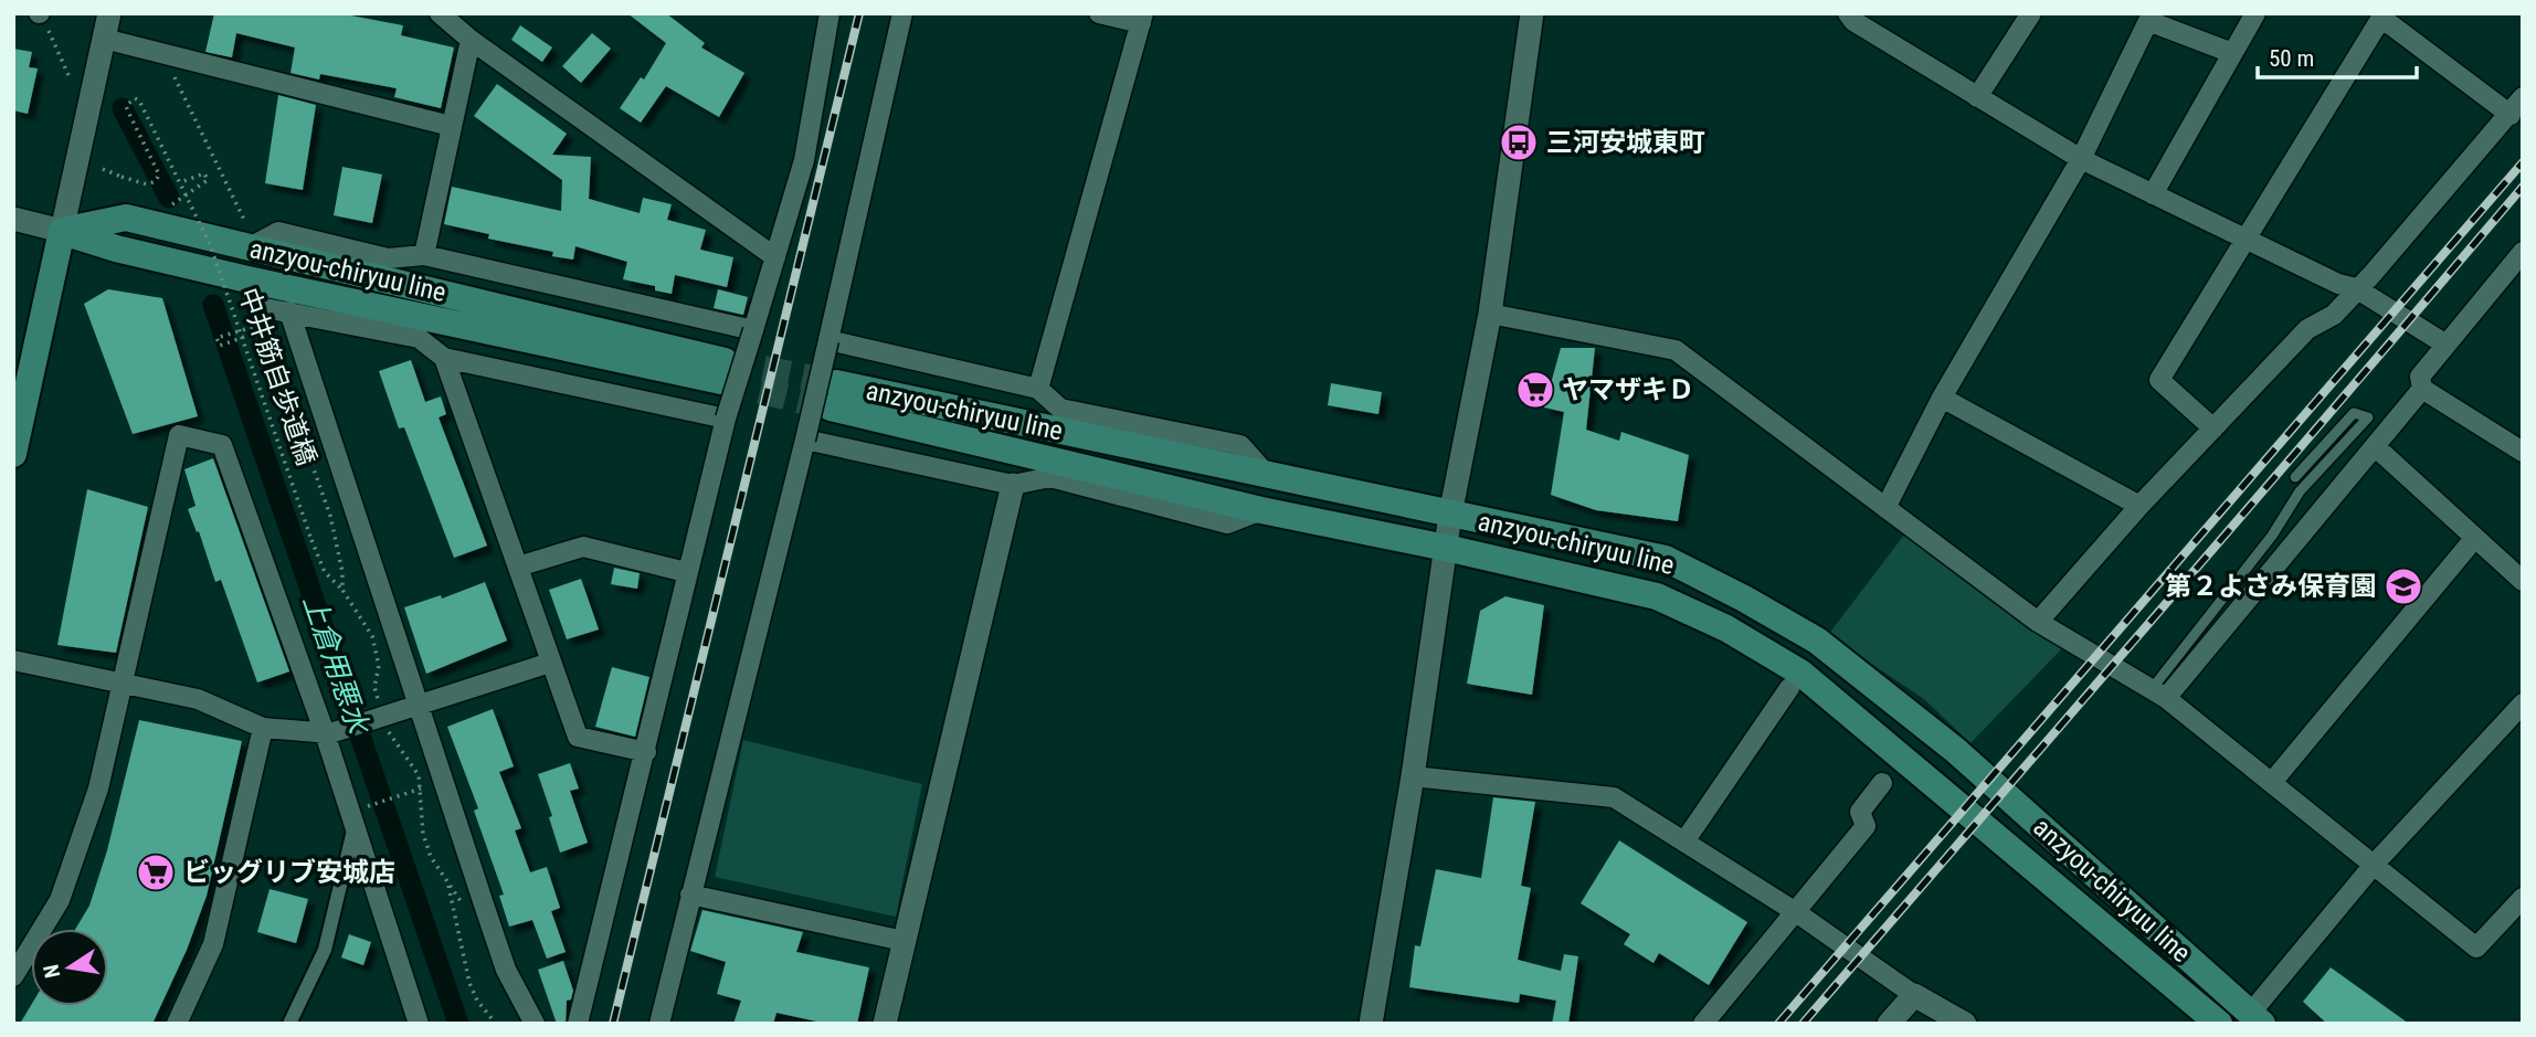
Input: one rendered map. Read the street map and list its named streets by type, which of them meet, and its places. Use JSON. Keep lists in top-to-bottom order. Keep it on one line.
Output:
{"streets":{"main road":["anzyou-chiryuu line"],"path":["中井筋自歩道橋"]},"water":["上倉用悪水"],"places":{"bus stop":["三河安城東町"],"supermarket":["ヤマザキＤ","ビッグリブ安城店"],"school or university":["第２よさみ保育園"]},"scale_bar":"50 m","north":"left"}
